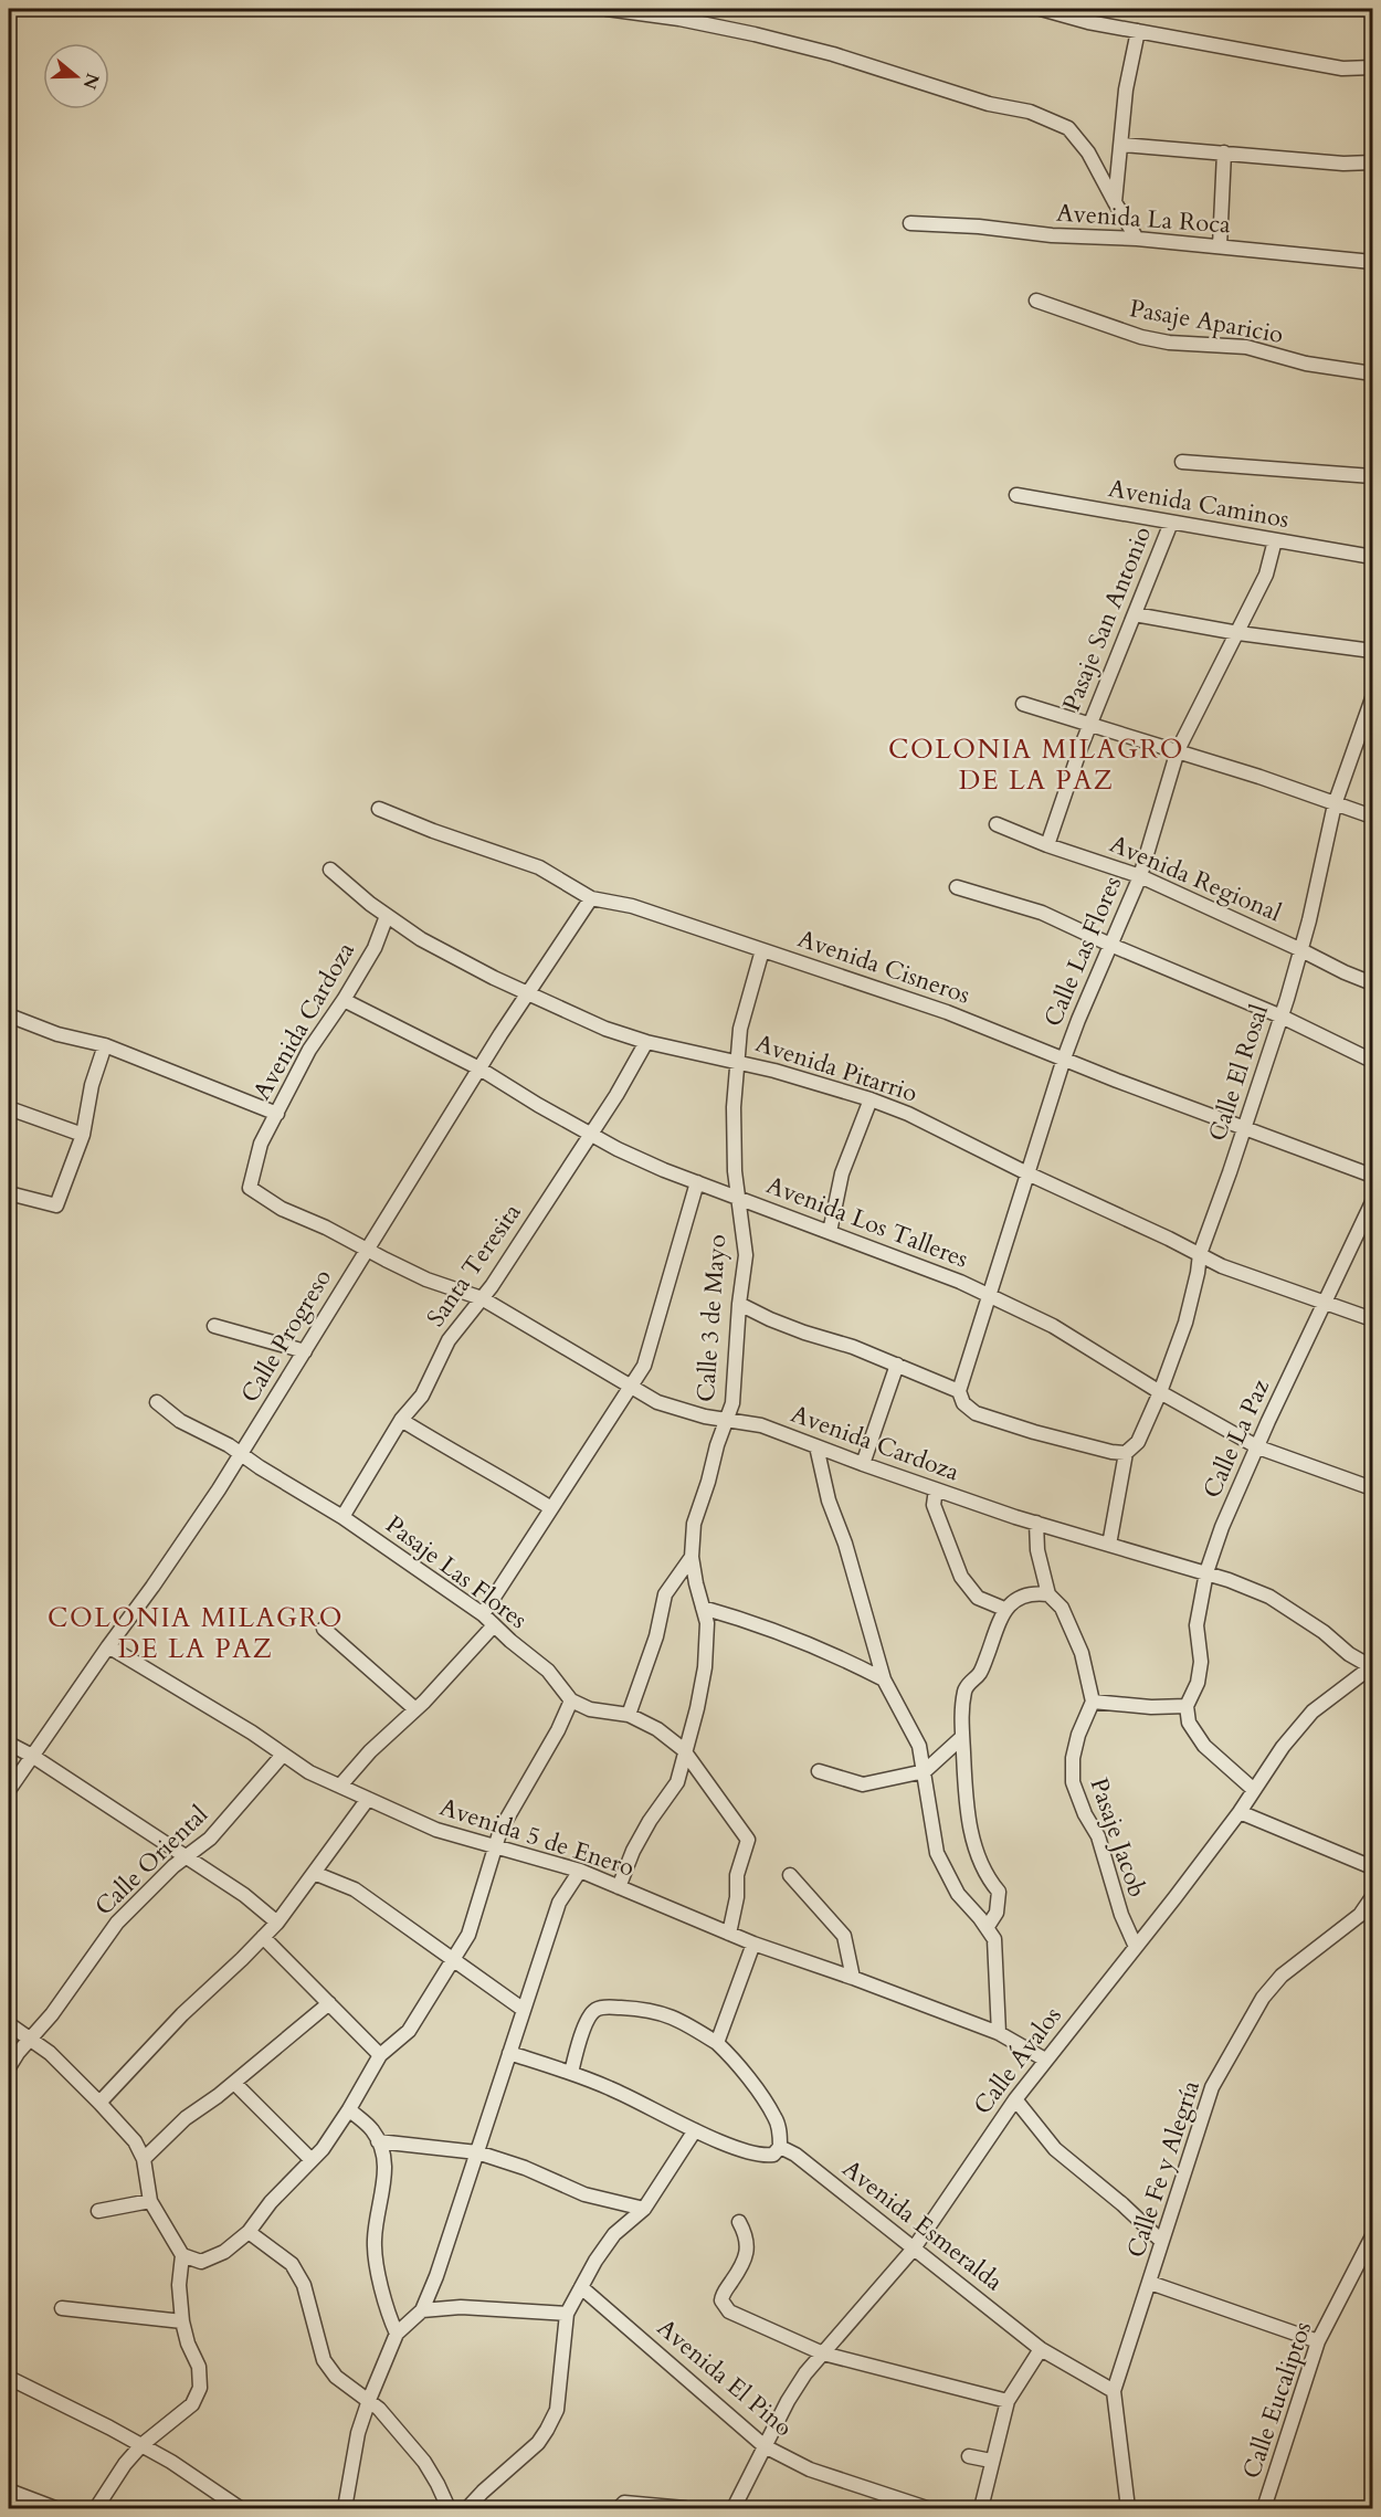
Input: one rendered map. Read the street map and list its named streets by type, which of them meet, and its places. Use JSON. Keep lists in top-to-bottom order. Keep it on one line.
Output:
{"streets":{"street":["Avenida La Roca","Pasaje Aparicio","Avenida Caminos","Pasaje San Antonio","Avenida Regional","Calle Las Flores","Avenida Cisneros","Avenida Cardoza","Avenida Pitarrio","Calle El Rosal","Avenida Los Talleres","Santa Teresita","Calle 3 de Mayo","Calle Progreso","Calle La Paz","Pasaje Las Flores","Avenida 5 de Enero","Pasaje Jacob","Calle Oriental","Calle Ávalos","Calle Fe y Alegría","Avenida Esmeralda","Avenida El Pino","Calle Eucaliptos"]},"crossings":[["Avenida Caminos","Pasaje San Antonio"],["Avenida Caminos","Calle Las Flores"],["Pasaje San Antonio","Avenida Regional"],["Avenida Regional","Calle Las Flores"],["Avenida Regional","Calle El Rosal"],["Calle Las Flores","Avenida Cisneros"],["Calle Las Flores","Avenida Pitarrio"],["Calle Las Flores","Avenida Los Talleres"],["Avenida Cisneros","Calle El Rosal"],["Avenida Cisneros","Calle 3 de Mayo"],["Avenida Cisneros","Calle Progreso"],["Avenida Cardoza","Avenida Pitarrio"],["Avenida Cardoza","Avenida Los Talleres"],["Avenida Cardoza","Santa Teresita"],["Avenida Cardoza","Calle 3 de Mayo"],["Avenida Cardoza","Calle Progreso"],["Avenida Cardoza","Calle La Paz"],["Avenida Cardoza","Calle Ávalos"],["Avenida Pitarrio","Calle El Rosal"],["Avenida Pitarrio","Santa Teresita"],["Avenida Pitarrio","Calle 3 de Mayo"],["Avenida Pitarrio","Calle Progreso"],["Avenida Pitarrio","Calle La Paz"],["Calle El Rosal","Avenida Los Talleres"],["Avenida Los Talleres","Santa Teresita"],["Avenida Los Talleres","Calle 3 de Mayo"],["Avenida Los Talleres","Calle Progreso"],["Avenida Los Talleres","Calle La Paz"],["Santa Teresita","Pasaje Las Flores"],["Calle 3 de Mayo","Avenida 5 de Enero"],["Calle Progreso","Pasaje Las Flores"],["Calle Progreso","Avenida 5 de Enero"],["Avenida 5 de Enero","Calle Oriental"],["Avenida 5 de Enero","Calle Ávalos"],["Pasaje Jacob","Calle Ávalos"],["Calle Ávalos","Avenida Esmeralda"],["Calle Ávalos","Avenida El Pino"],["Calle Fe y Alegría","Avenida Esmeralda"]],"districts":["COLONIA MILAGRO DE LA PAZ","COLONIA MILAGRO DE LA PAZ"],"north":"right"}
